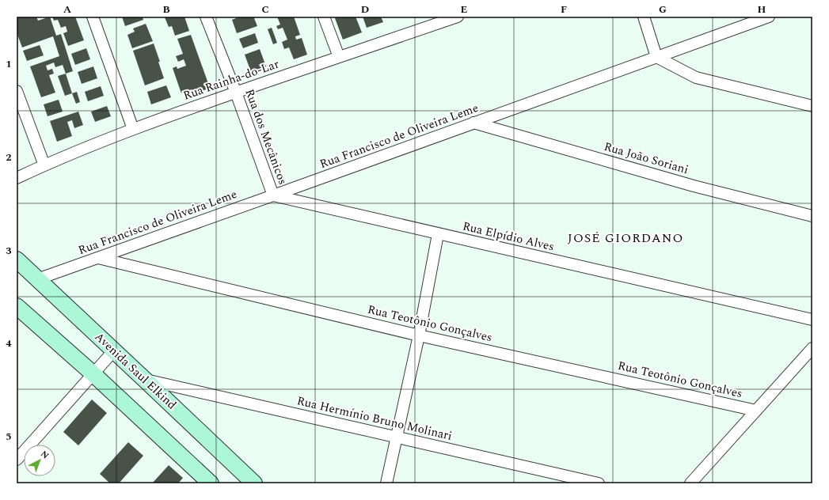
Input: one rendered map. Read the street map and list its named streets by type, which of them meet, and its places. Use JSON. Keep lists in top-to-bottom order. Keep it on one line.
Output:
{"streets":{"main road":["Avenida Saul Elkind"],"street":["Rua Rainha-do-Lar","Rua Francisco de Oliveira Leme","Rua dos Mecânicos","Rua João Soriani","Rua Elpídio Alves","Rua Teotônio Gonçalves","Rua Hermínio Bruno Molinari"]},"crossings":[["Rua Rainha-do-Lar","Rua dos Mecânicos"],["Rua Francisco de Oliveira Leme","Rua dos Mecânicos"],["Rua Francisco de Oliveira Leme","Rua João Soriani"],["Rua Francisco de Oliveira Leme","Rua Elpídio Alves"],["Rua Francisco de Oliveira Leme","Rua Teotônio Gonçalves"],["Rua Francisco de Oliveira Leme","Avenida Saul Elkind"],["Rua dos Mecânicos","Rua Elpídio Alves"],["Avenida Saul Elkind","Rua Hermínio Bruno Molinari"]],"districts":["JOSÉ GIORDANO"],"north":"top right","grid":{"columns":["A","B","C","D","E","F","G","H"],"rows":["1","2","3","4","5"]}}
